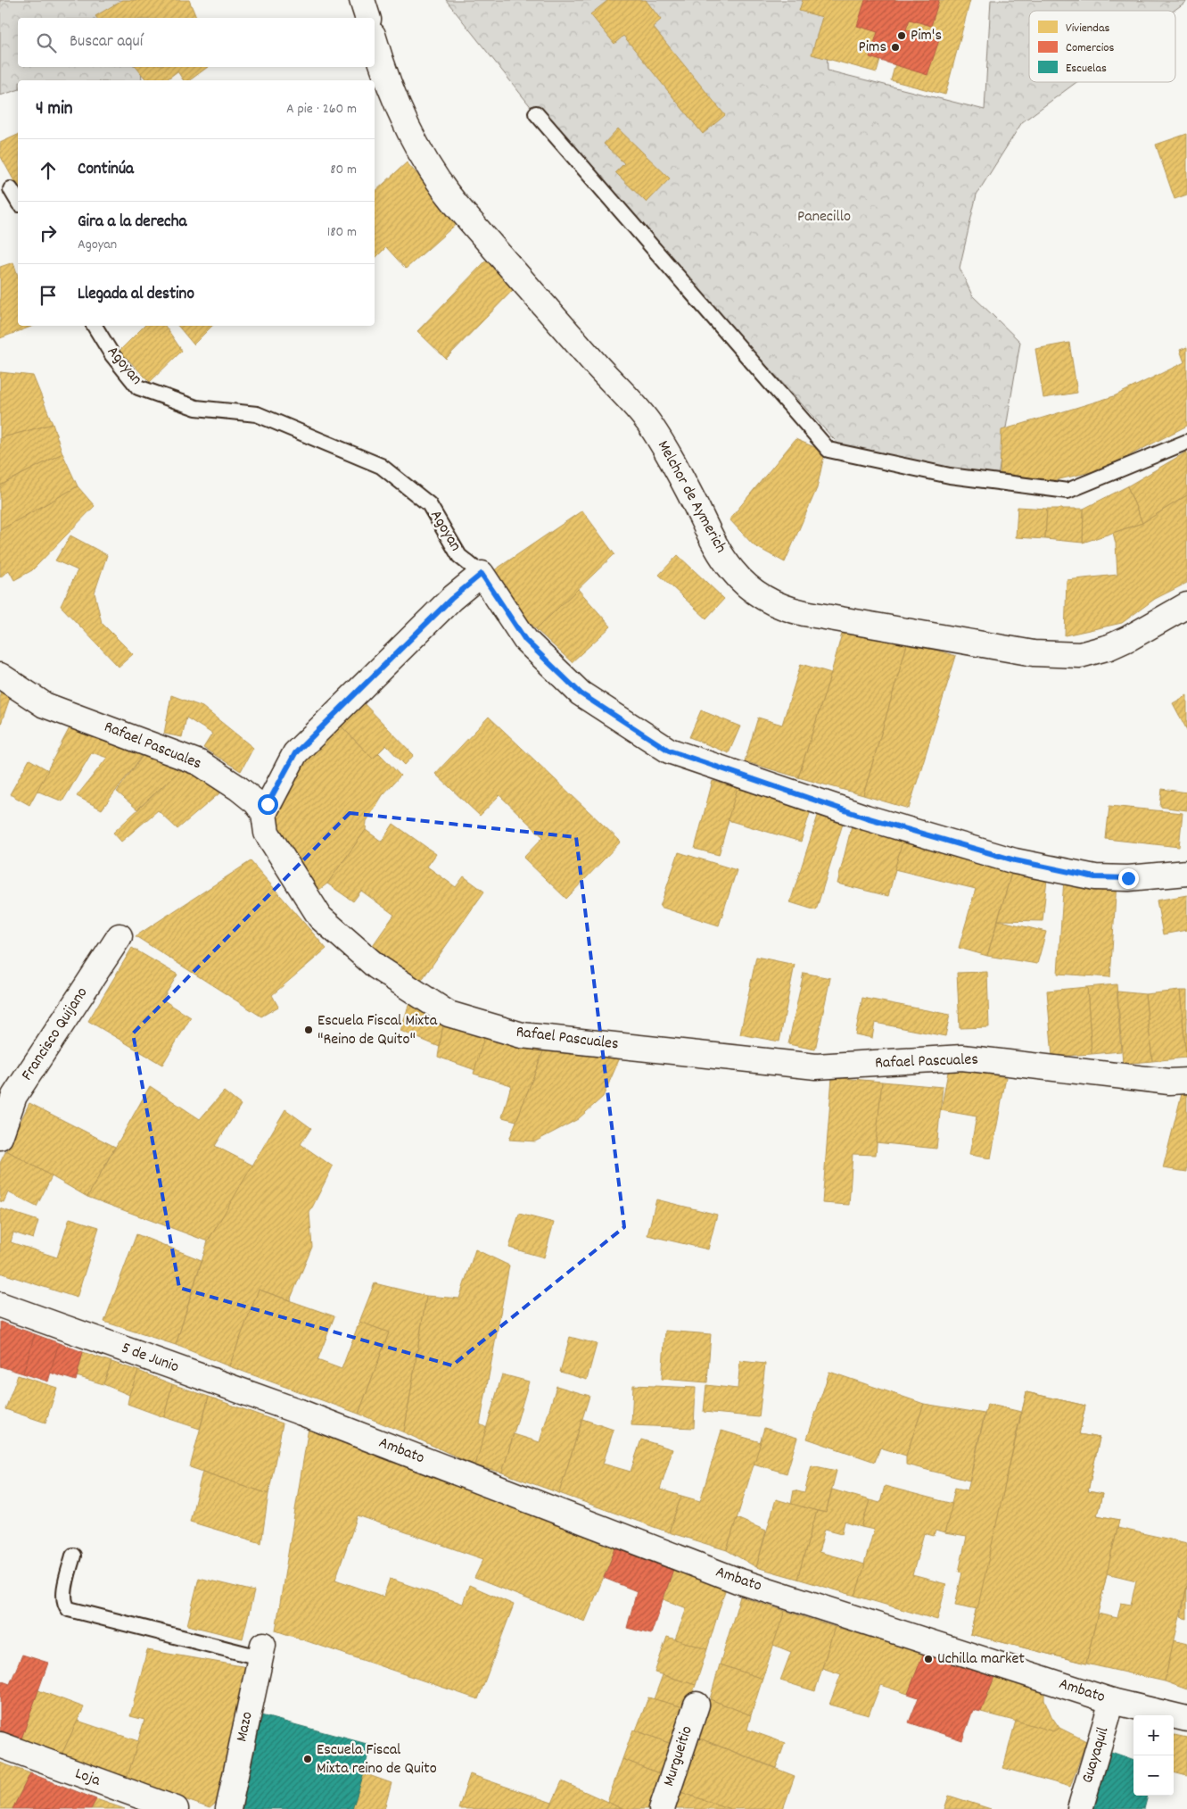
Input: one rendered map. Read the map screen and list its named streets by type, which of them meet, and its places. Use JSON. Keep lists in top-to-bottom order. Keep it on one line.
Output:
{"streets":{"street":["Agoyan","Melchor de Aymerich","Rafael Pascuales","Francisco Quijano","5 de Junio","Ambato","Mazo","Guayaquil","Murgueitio","Loja"]},"crossings":[["5 de Junio","Ambato"],["Ambato","Guayaquil"]],"parks":["Panecillo"],"places":["Pim's","Pims","Escuela Fiscal Mixta \"Reino de Quito\"","Uchilla market","Escuela Fiscal Mixta reino de Quito"],"legend":["Viviendas","Comercios","Escuelas"],"page":{"search":"Buscar aquí","heading":["4 min","A pie · 260 m"],"list":[["Continúa","80 m"],["Gira a la derecha","Agoyan","180 m"],"Llegada al destino"],"map_buttons":["+","−"]}}
